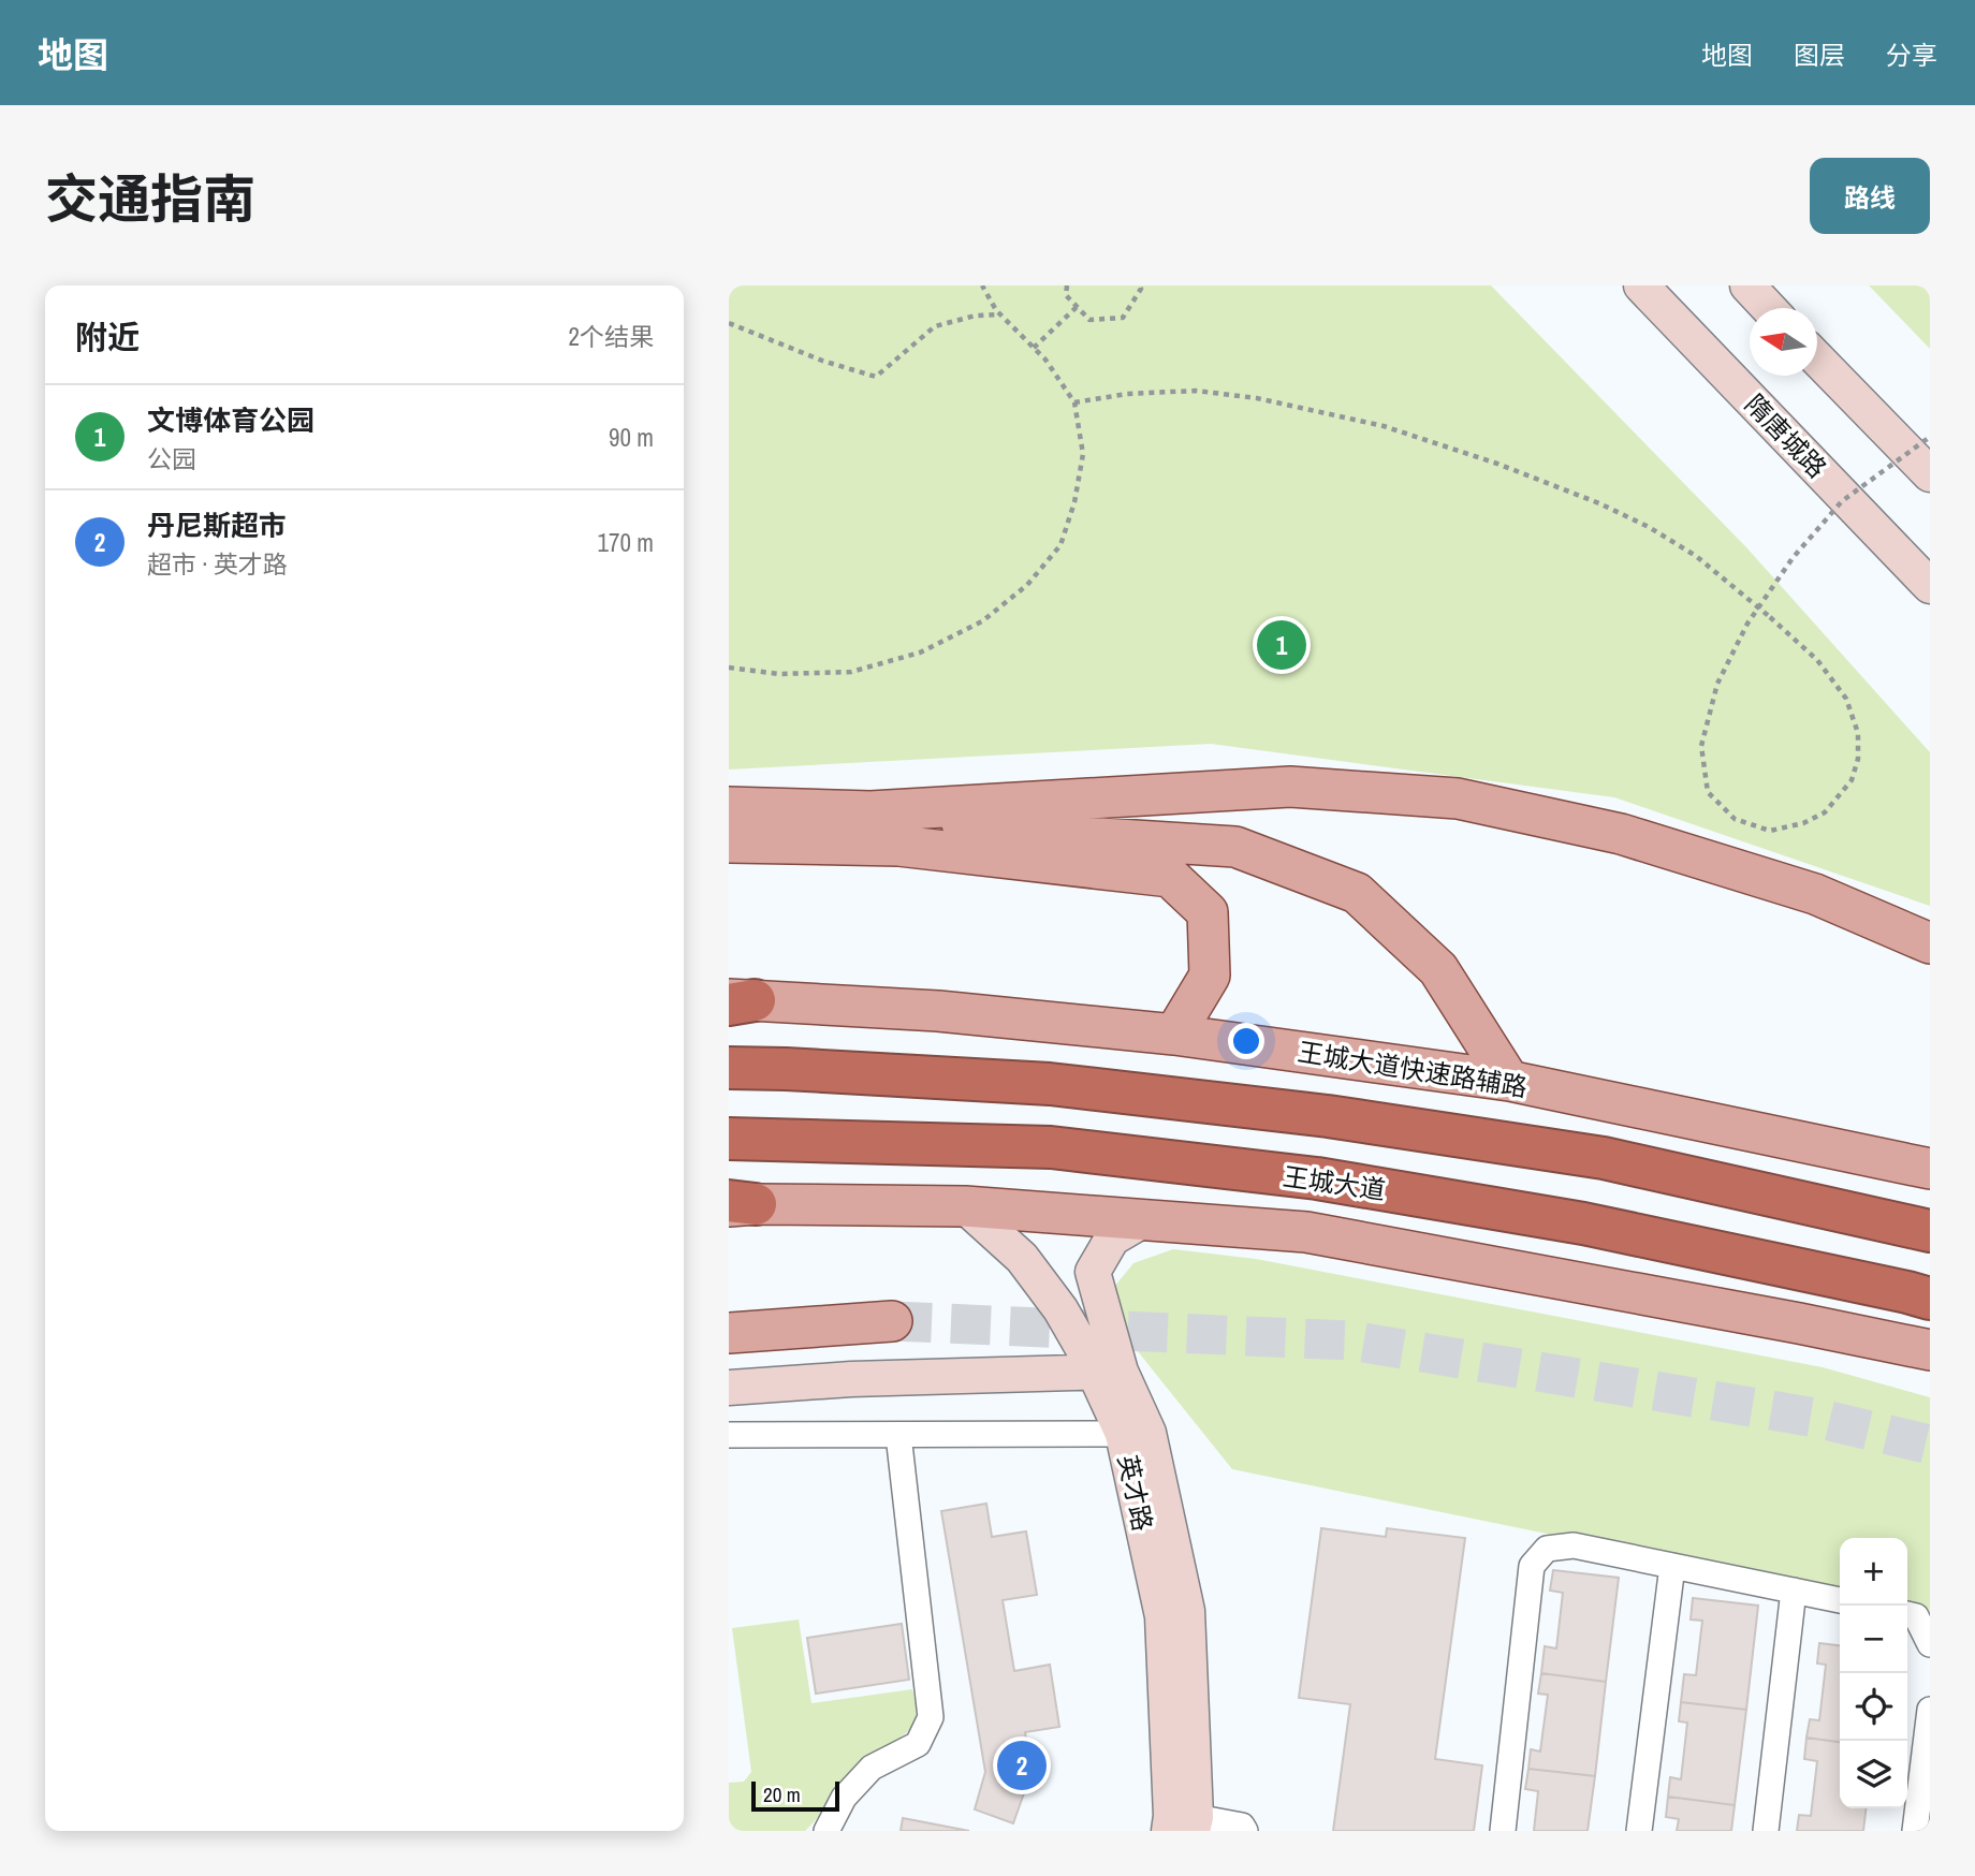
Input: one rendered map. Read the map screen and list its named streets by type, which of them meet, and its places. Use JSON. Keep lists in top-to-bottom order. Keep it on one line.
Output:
{"streets":{"highway":["王城大道"],"main road":["隋唐城路","王城大道快速路辅路","英才路"]},"scale_bar":"20 m","north":"left","page":{"header":"地图","nav":["地图","图层","分享"],"title":"交通指南","buttons":"路线","heading":["附近","2个结果"],"list":[{"mark":"1","name":"文博体育公园","note":"公园","value":"90 m"},{"mark":"2","name":"丹尼斯超市","note":"超市 · 英才路","value":"170 m"}],"pins":["1","2"],"map_buttons":["+","−"],"scale":"20 m"}}
